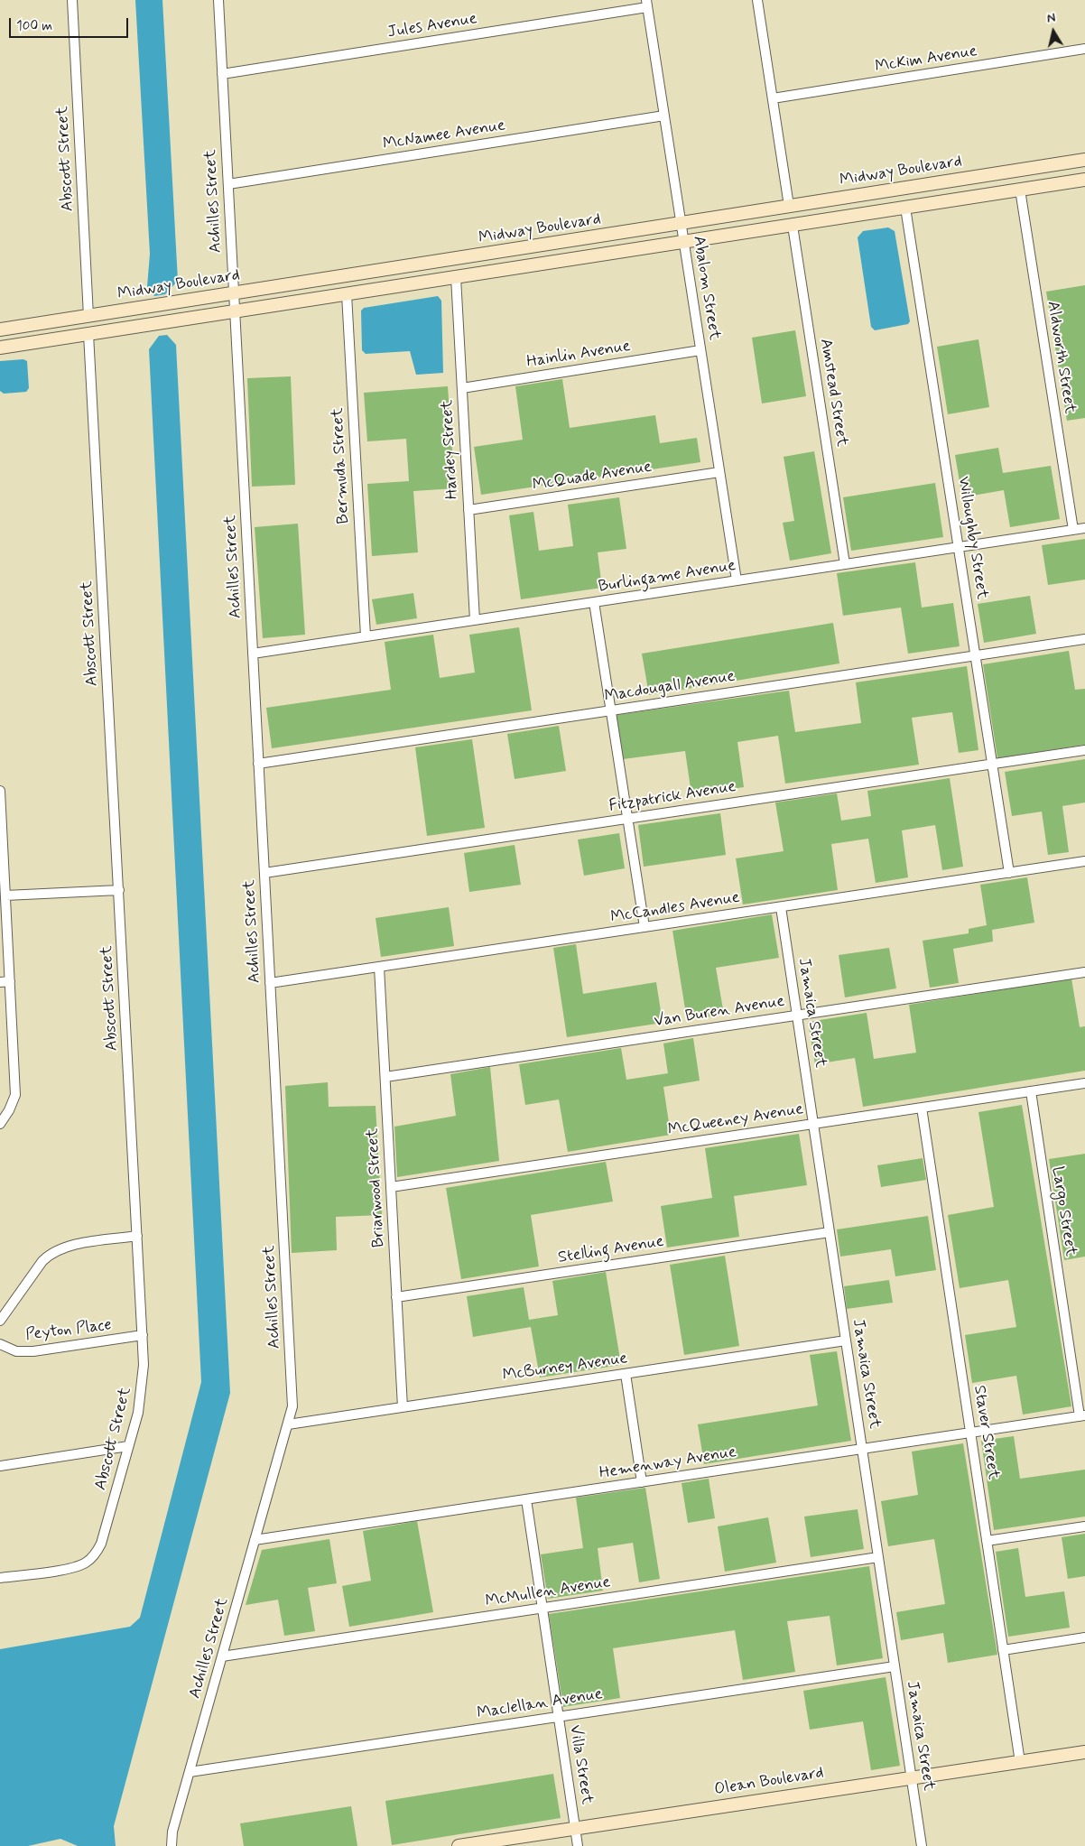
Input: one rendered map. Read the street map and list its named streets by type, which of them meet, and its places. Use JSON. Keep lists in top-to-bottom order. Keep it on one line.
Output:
{"streets":{"street":["Jules Avenue","McKim Avenue","McNamee Avenue","Abscott Street","Midway Boulevard","Achilles Street","Abalom Street","Hainlin Avenue","Aldworth Street","Amstead Street","Hardey Street","Bermuda Street","McQuade Avenue","Willoughby Street","Burlingame Avenue","Macdougall Avenue","Fitzpatrick Avenue","McCandles Avenue","Van Buren Avenue","Jamaica Street","McQueeney Avenue","Briarwood Street","Largo Street","Stelling Avenue","Peyton Place","McBurney Avenue","Staver Street","Hemenway Avenue","McMullen Avenue","Maclellan Avenue","Villa Street","Olean Boulevard"]},"crossings":[["Jules Avenue","Achilles Street"],["Jules Avenue","Abalom Street"],["McNamee Avenue","Achilles Street"],["McNamee Avenue","Abalom Street"],["Abscott Street","Midway Boulevard"],["Abscott Street","Peyton Place"],["Midway Boulevard","Achilles Street"],["Midway Boulevard","Abalom Street"],["Achilles Street","Burlingame Avenue"],["Achilles Street","Macdougall Avenue"],["Achilles Street","Fitzpatrick Avenue"],["Achilles Street","McCandles Avenue"],["Achilles Street","McBurney Avenue"],["Achilles Street","Hemenway Avenue"],["Achilles Street","McMullen Avenue"],["Achilles Street","Maclellan Avenue"],["Abalom Street","Hainlin Avenue"],["Abalom Street","McQuade Avenue"],["Abalom Street","Burlingame Avenue"],["Hainlin Avenue","Hardey Street"],["Aldworth Street","Burlingame Avenue"],["Amstead Street","Burlingame Avenue"],["Hardey Street","McQuade Avenue"],["Hardey Street","Burlingame Avenue"],["Bermuda Street","Burlingame Avenue"],["Willoughby Street","Burlingame Avenue"],["Willoughby Street","Macdougall Avenue"],["Willoughby Street","Fitzpatrick Avenue"],["Willoughby Street","McCandles Avenue"],["McCandles Avenue","Jamaica Street"],["McCandles Avenue","Briarwood Street"],["Van Buren Avenue","Jamaica Street"],["Van Buren Avenue","Briarwood Street"],["Jamaica Street","McQueeney Avenue"],["Jamaica Street","Stelling Avenue"],["Jamaica Street","McBurney Avenue"],["Jamaica Street","Hemenway Avenue"],["Jamaica Street","McMullen Avenue"],["Jamaica Street","Maclellan Avenue"],["Jamaica Street","Olean Boulevard"],["McQueeney Avenue","Briarwood Street"],["McQueeney Avenue","Largo Street"],["McQueeney Avenue","Staver Street"],["Briarwood Street","Stelling Avenue"],["Briarwood Street","McBurney Avenue"],["Largo Street","Hemenway Avenue"],["Staver Street","Hemenway Avenue"],["Staver Street","Olean Boulevard"],["Hemenway Avenue","Villa Street"],["McMullen Avenue","Villa Street"],["Maclellan Avenue","Villa Street"],["Villa Street","Olean Boulevard"]],"scale_bar":"100 m","north":"top"}
